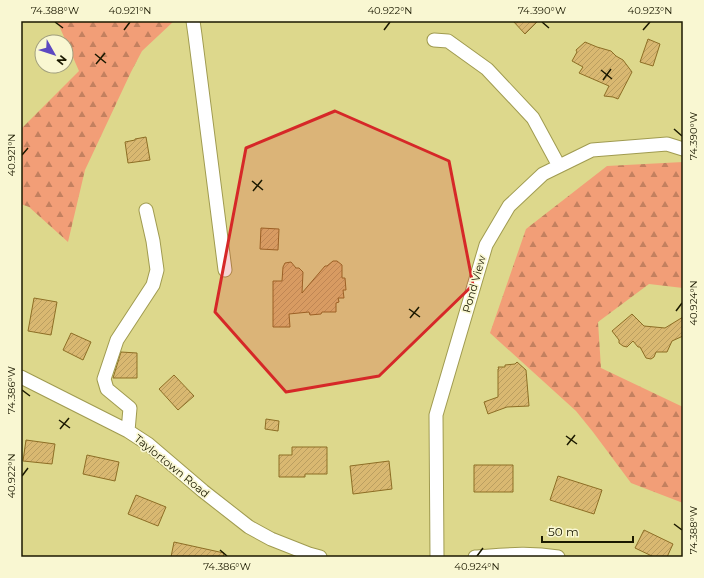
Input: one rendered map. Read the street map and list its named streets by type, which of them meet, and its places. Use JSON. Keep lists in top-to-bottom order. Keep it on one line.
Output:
{"streets":{"street":["Pond View","Taylortown Road"]},"scale_bar":"50 m","north":"bottom right","coordinates":["74.388°W","40.921°N","40.922°N","74.390°W","40.923°N","40.924°N","74.386°W"]}
